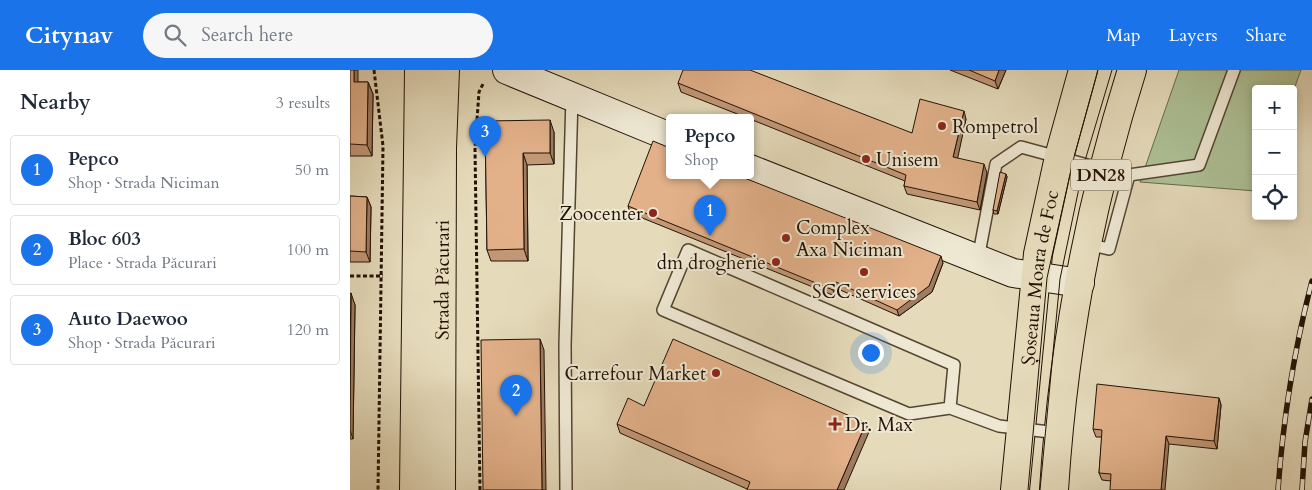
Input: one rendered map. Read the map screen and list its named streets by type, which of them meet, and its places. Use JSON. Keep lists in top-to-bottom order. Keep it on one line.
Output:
{"streets":{"main road":["DN28","Șoseaua Moara de Foc","Strada Păcurari"]},"places":{"other":["Rompetrol","Unisem","Zoocenter","Complex Axa Niciman","dm drogherie","SCC services","Carrefour Market"],"health":["Dr. Max"]},"page":{"header":"Citynav","search":"Search here","nav":["Map","Layers","Share"],"heading":["Nearby","3 results"],"map_buttons":["+","−"],"popup":["Pepco","Shop"],"pins":["3","1","2"],"list":[{"mark":"1","name":"Pepco","note":"Shop · Strada Niciman","value":"50 m"},{"mark":"2","name":"Bloc 603","note":"Place · Strada Păcurari","value":"100 m"},{"mark":"3","name":"Auto Daewoo","note":"Shop · Strada Păcurari","value":"120 m"}]}}
